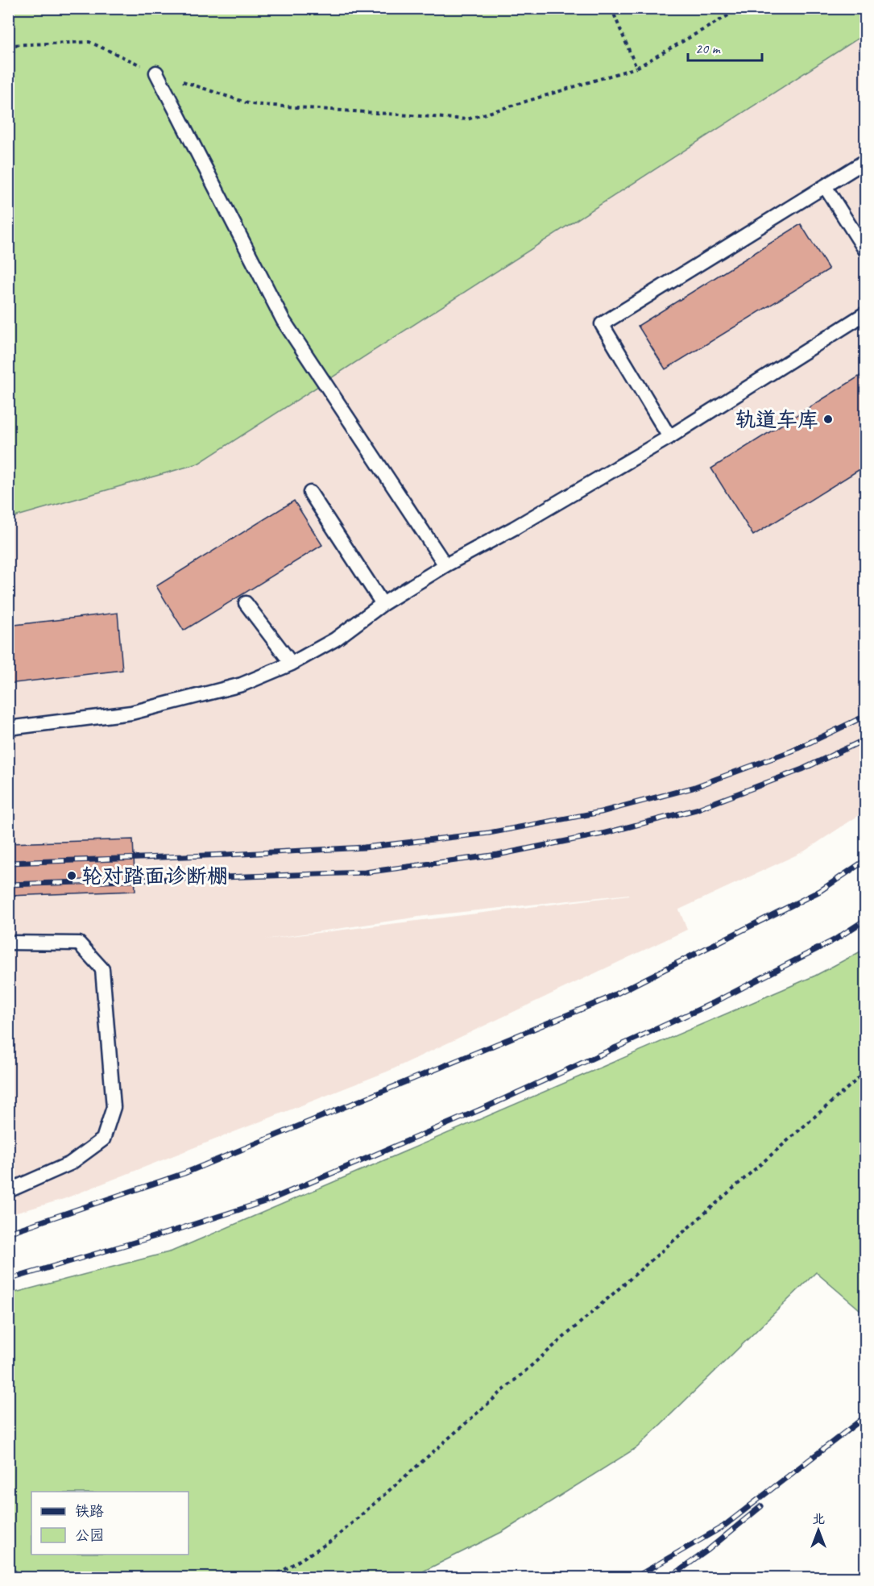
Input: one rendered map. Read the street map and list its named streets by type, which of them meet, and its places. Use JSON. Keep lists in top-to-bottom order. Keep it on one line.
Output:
{"places":["轨道车库","轮对踏面诊断棚"],"legend":["铁路","公园"],"scale_bar":"20 m","north":"top"}
